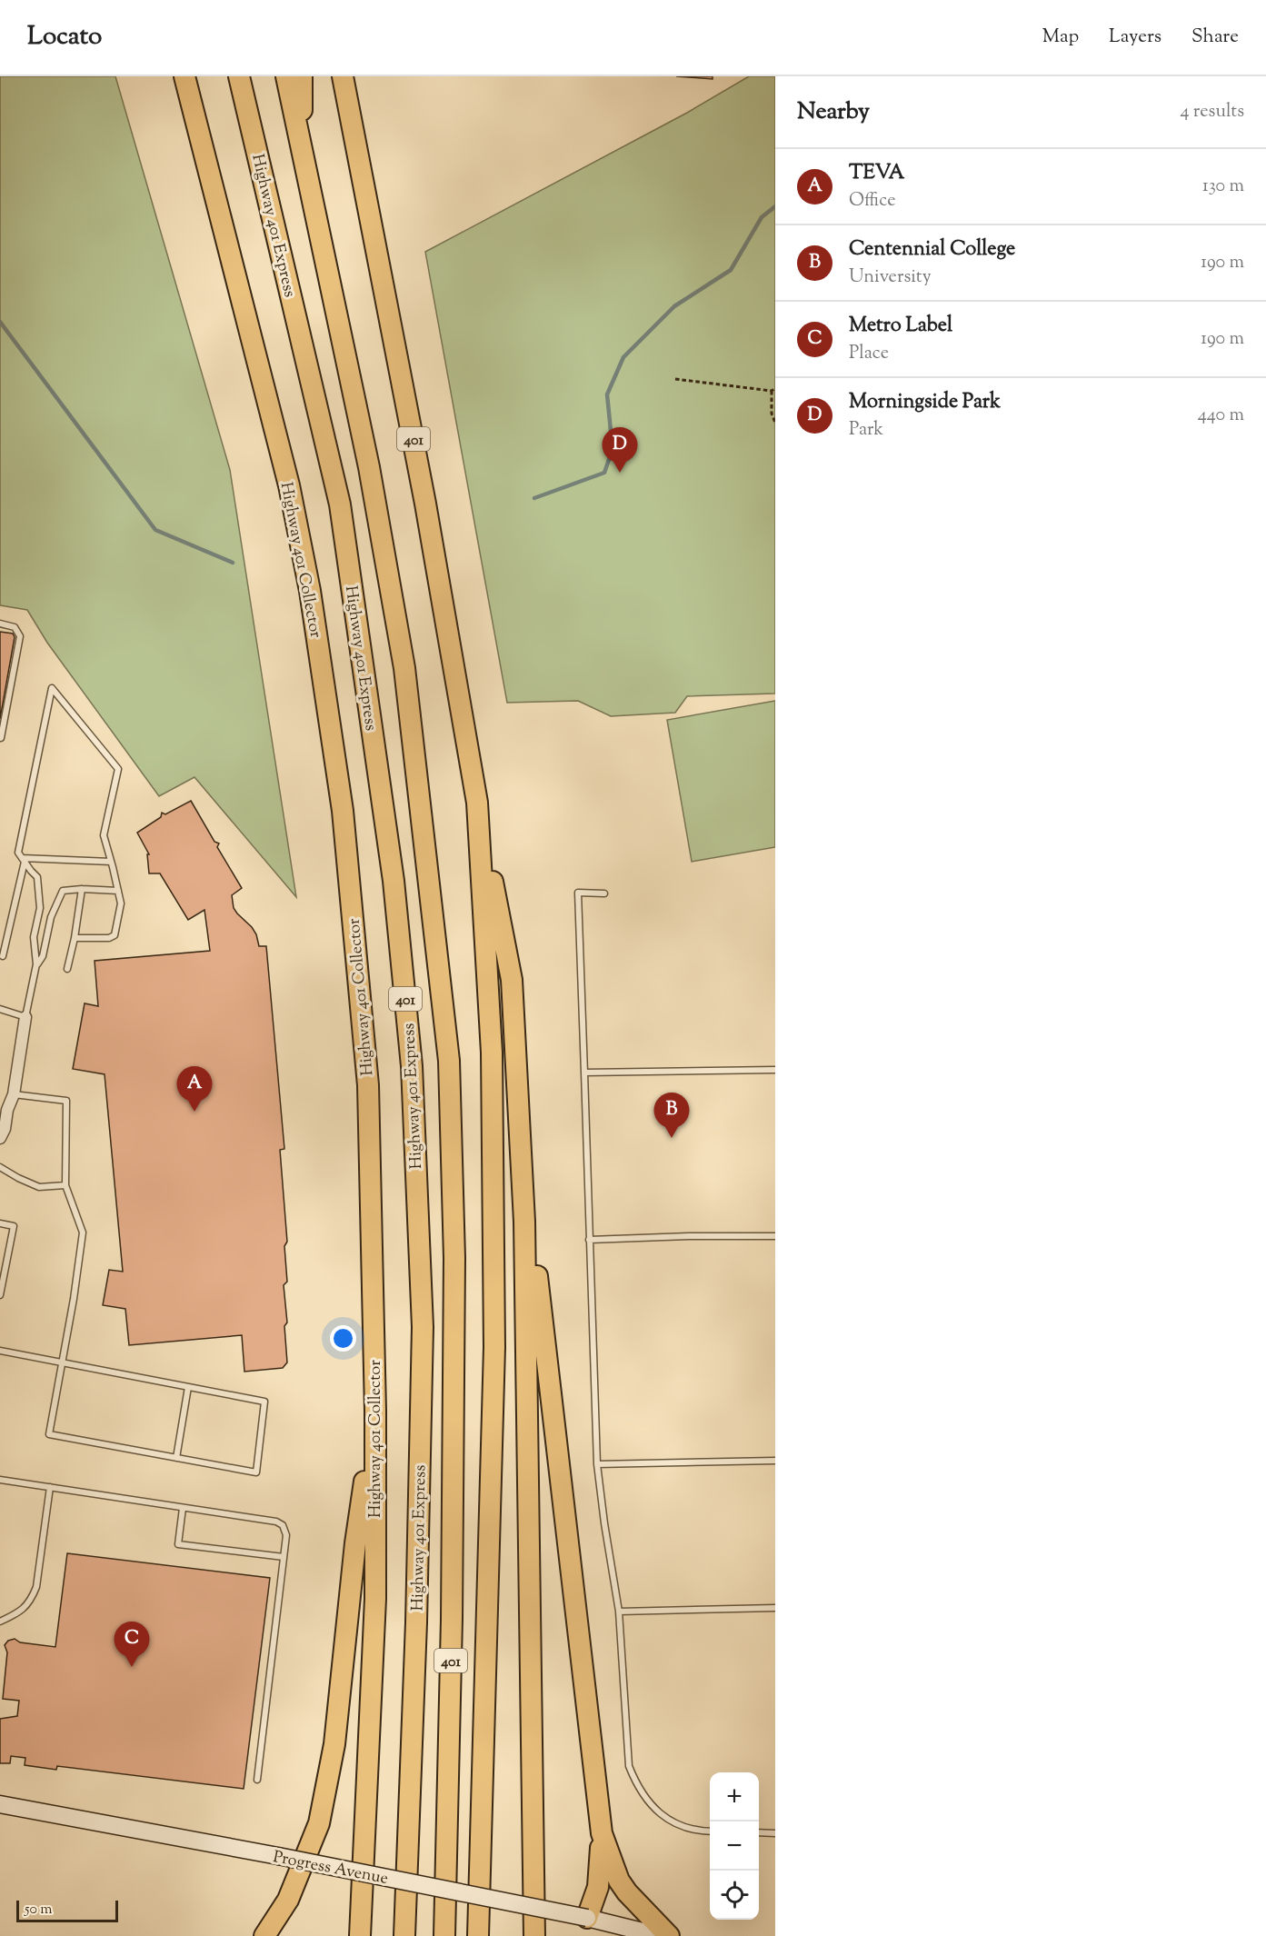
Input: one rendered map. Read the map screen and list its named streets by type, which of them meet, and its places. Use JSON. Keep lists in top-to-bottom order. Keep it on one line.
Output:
{"streets":{"highway":["Highway 401 Express","401","Highway 401 Collector"],"main road":["Progress Avenue"]},"scale_bar":"50 m","page":{"header":"Locato","nav":["Map","Layers","Share"],"heading":["Nearby","4 results"],"list":[{"mark":"A","name":"TEVA","note":"Office","value":"130 m"},{"mark":"B","name":"Centennial College","note":"University","value":"190 m"},{"mark":"C","name":"Metro Label","note":"Place","value":"190 m"},{"mark":"D","name":"Morningside Park","note":"Park","value":"440 m"}],"pins":["D","A","B","C"],"map_buttons":["+","−"],"scale":"50 m"}}
